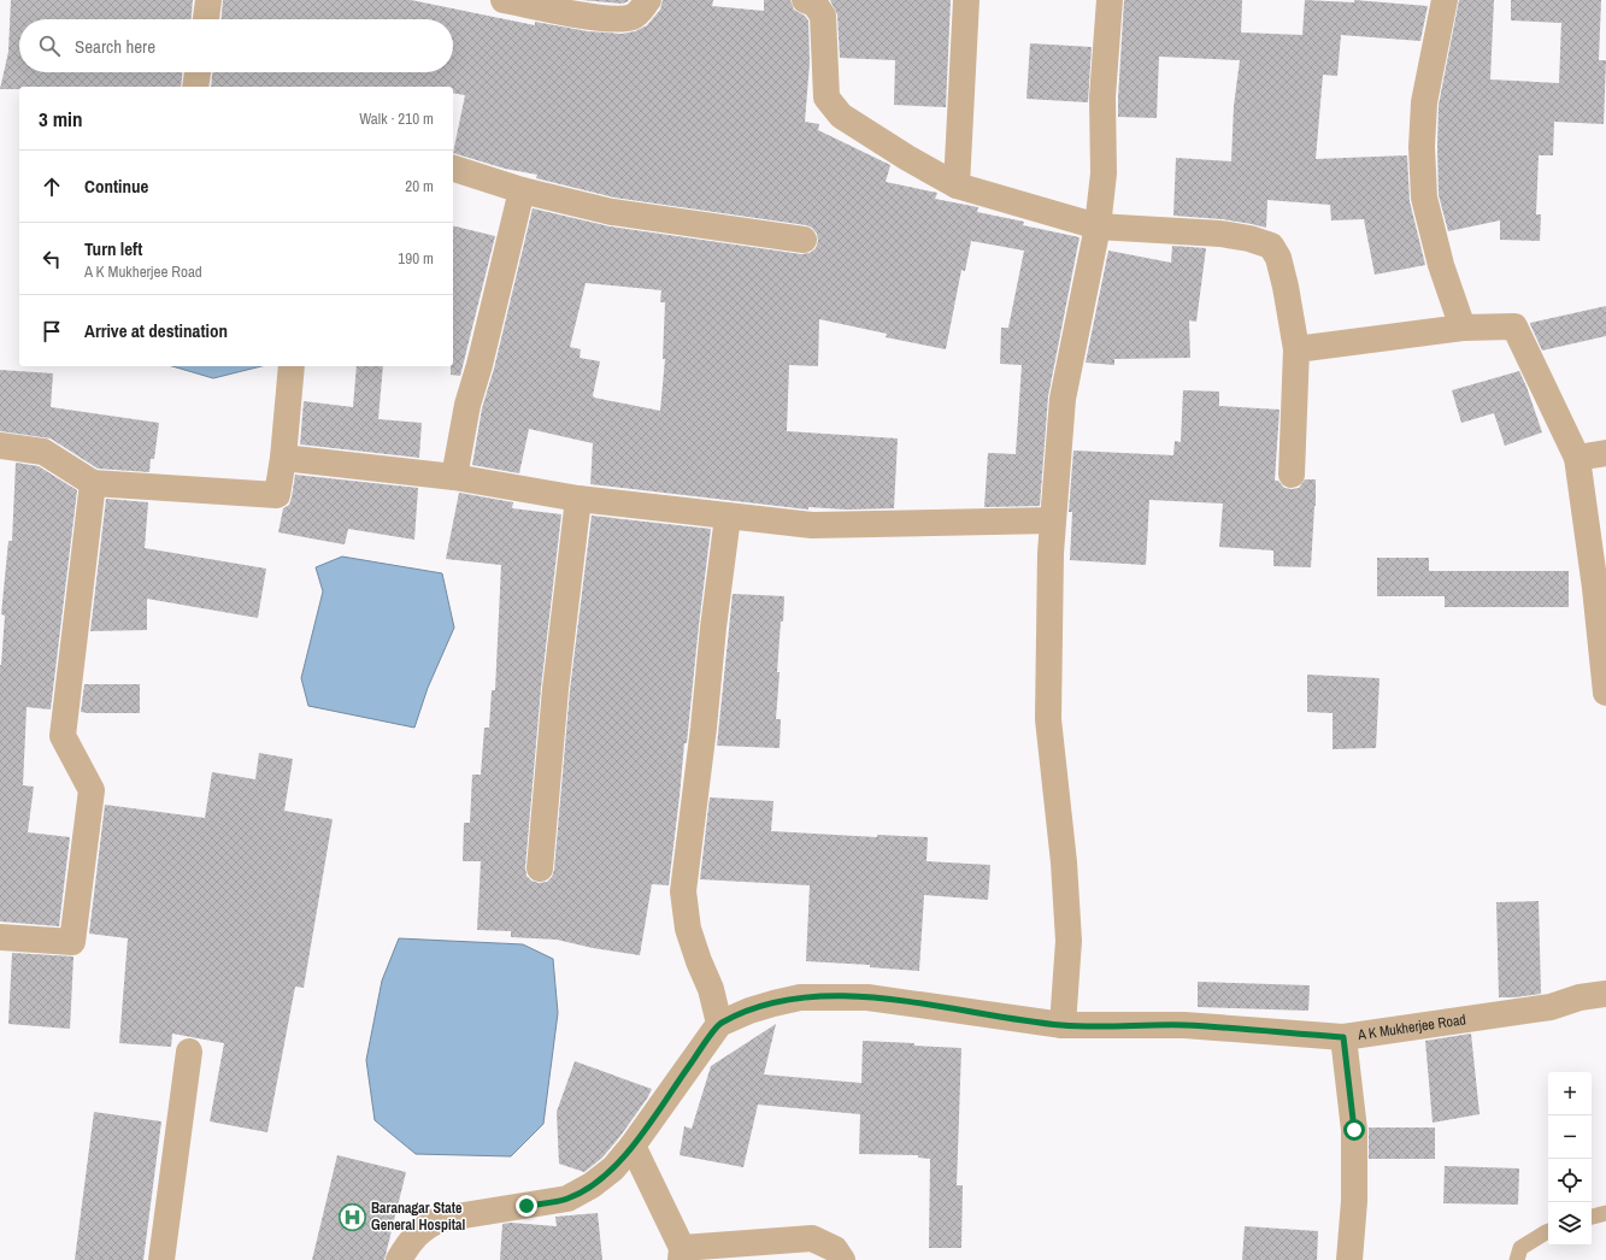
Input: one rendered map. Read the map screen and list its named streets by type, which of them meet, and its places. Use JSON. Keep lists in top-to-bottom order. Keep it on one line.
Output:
{"streets":{"street":["A K Mukherjee Road"]},"places":{"hospital":["Baranagar State General Hospital"]},"page":{"search":"Search here","heading":["3 min","Walk · 210 m"],"list":[["Continue","20 m"],["Turn left","A K Mukherjee Road","190 m"],"Arrive at destination"],"map_buttons":["+","−"]}}
